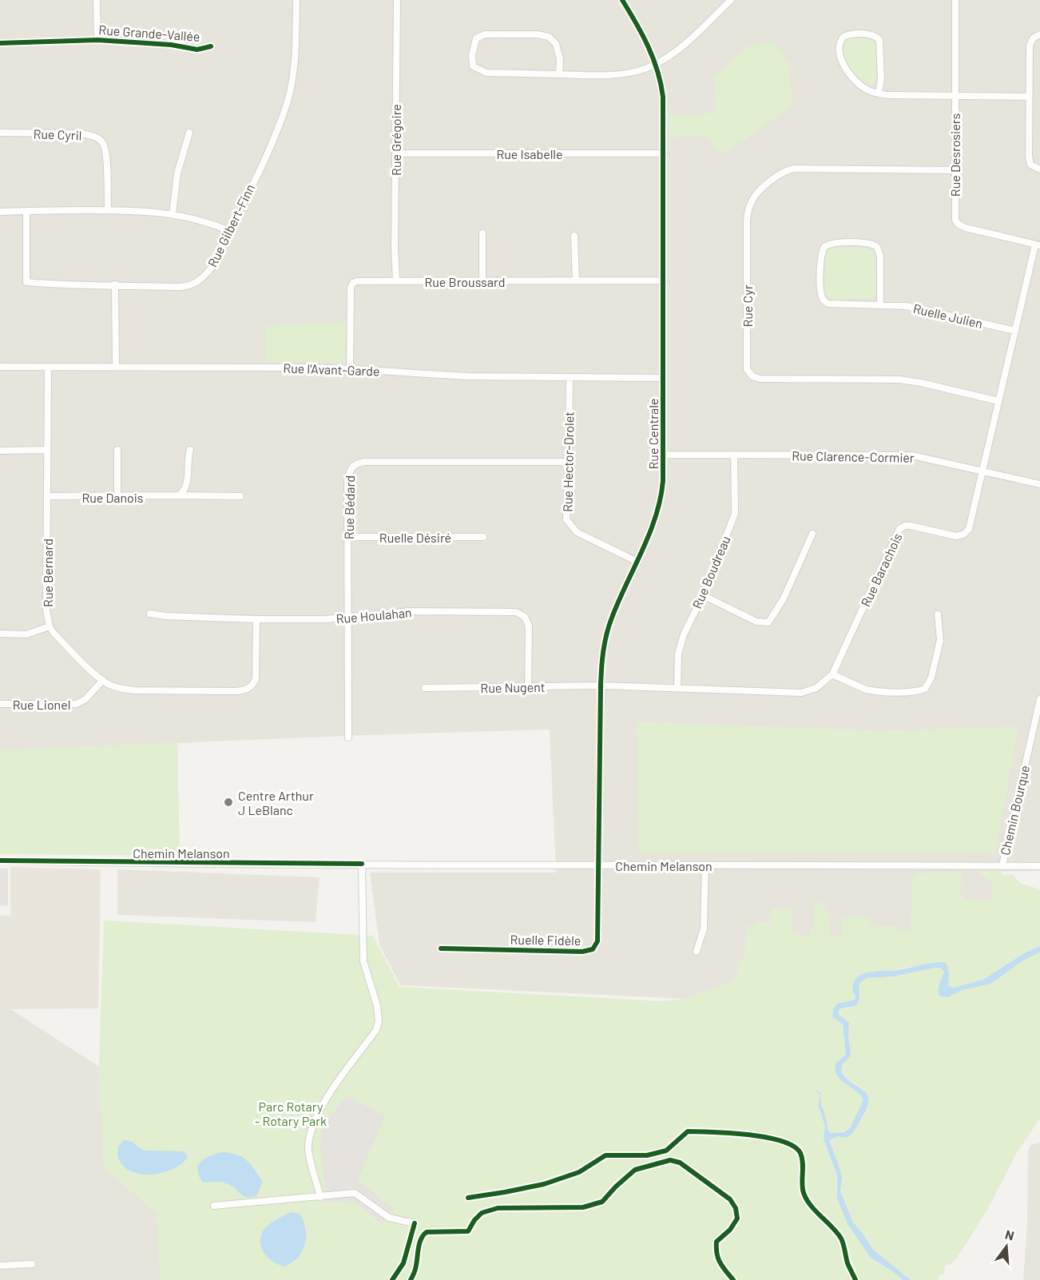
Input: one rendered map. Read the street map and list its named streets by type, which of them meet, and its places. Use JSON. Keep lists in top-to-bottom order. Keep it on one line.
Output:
{"streets":{"street":["Rue Grande-Vallée","Rue Cyril","Rue Grégoire","Rue Isabelle","Rue Desrosiers","Rue Gilbert-Finn","Rue Broussard","Rue Cyr","Ruelle Julien","Rue l'Avant-Garde","Rue Centrale","Rue Clarence-Cormier","Rue Hector-Drolet","Rue Danois","Rue Bédard","Ruelle Désiré","Rue Barachois","Rue Boudreau","Rue Bernard","Rue Houlahan","Rue Nugent","Rue Lionel","Chemin Bourque","Chemin Melanson","Ruelle Fidèle"]},"crossings":[["Rue Grégoire","Rue Isabelle"],["Rue Grégoire","Rue Broussard"],["Rue Isabelle","Rue Centrale"],["Rue Desrosiers","Rue Cyr"],["Rue Desrosiers","Rue Barachois"],["Rue Broussard","Rue l'Avant-Garde"],["Rue Broussard","Rue Centrale"],["Rue Cyr","Rue Barachois"],["Ruelle Julien","Rue Barachois"],["Rue l'Avant-Garde","Rue Centrale"],["Rue l'Avant-Garde","Rue Hector-Drolet"],["Rue l'Avant-Garde","Rue Bernard"],["Rue Centrale","Rue Clarence-Cormier"],["Rue Centrale","Rue Hector-Drolet"],["Rue Centrale","Rue Barachois"],["Rue Centrale","Rue Nugent"],["Rue Centrale","Chemin Melanson"],["Rue Centrale","Ruelle Fidèle"],["Rue Clarence-Cormier","Rue Barachois"],["Rue Clarence-Cormier","Rue Boudreau"],["Rue Hector-Drolet","Rue Bédard"],["Rue Danois","Rue Bernard"],["Rue Bédard","Ruelle Désiré"],["Rue Bédard","Rue Houlahan"],["Rue Barachois","Rue Boudreau"],["Rue Barachois","Rue Nugent"],["Rue Bernard","Rue Houlahan"],["Rue Bernard","Rue Lionel"],["Rue Houlahan","Rue Nugent"],["Chemin Bourque","Chemin Melanson"],["Chemin Melanson","Ruelle Fidèle"]],"parks":["Parc Rotary - Rotary Park"],"places":["Centre Arthur J LeBlanc"],"north":"top"}
